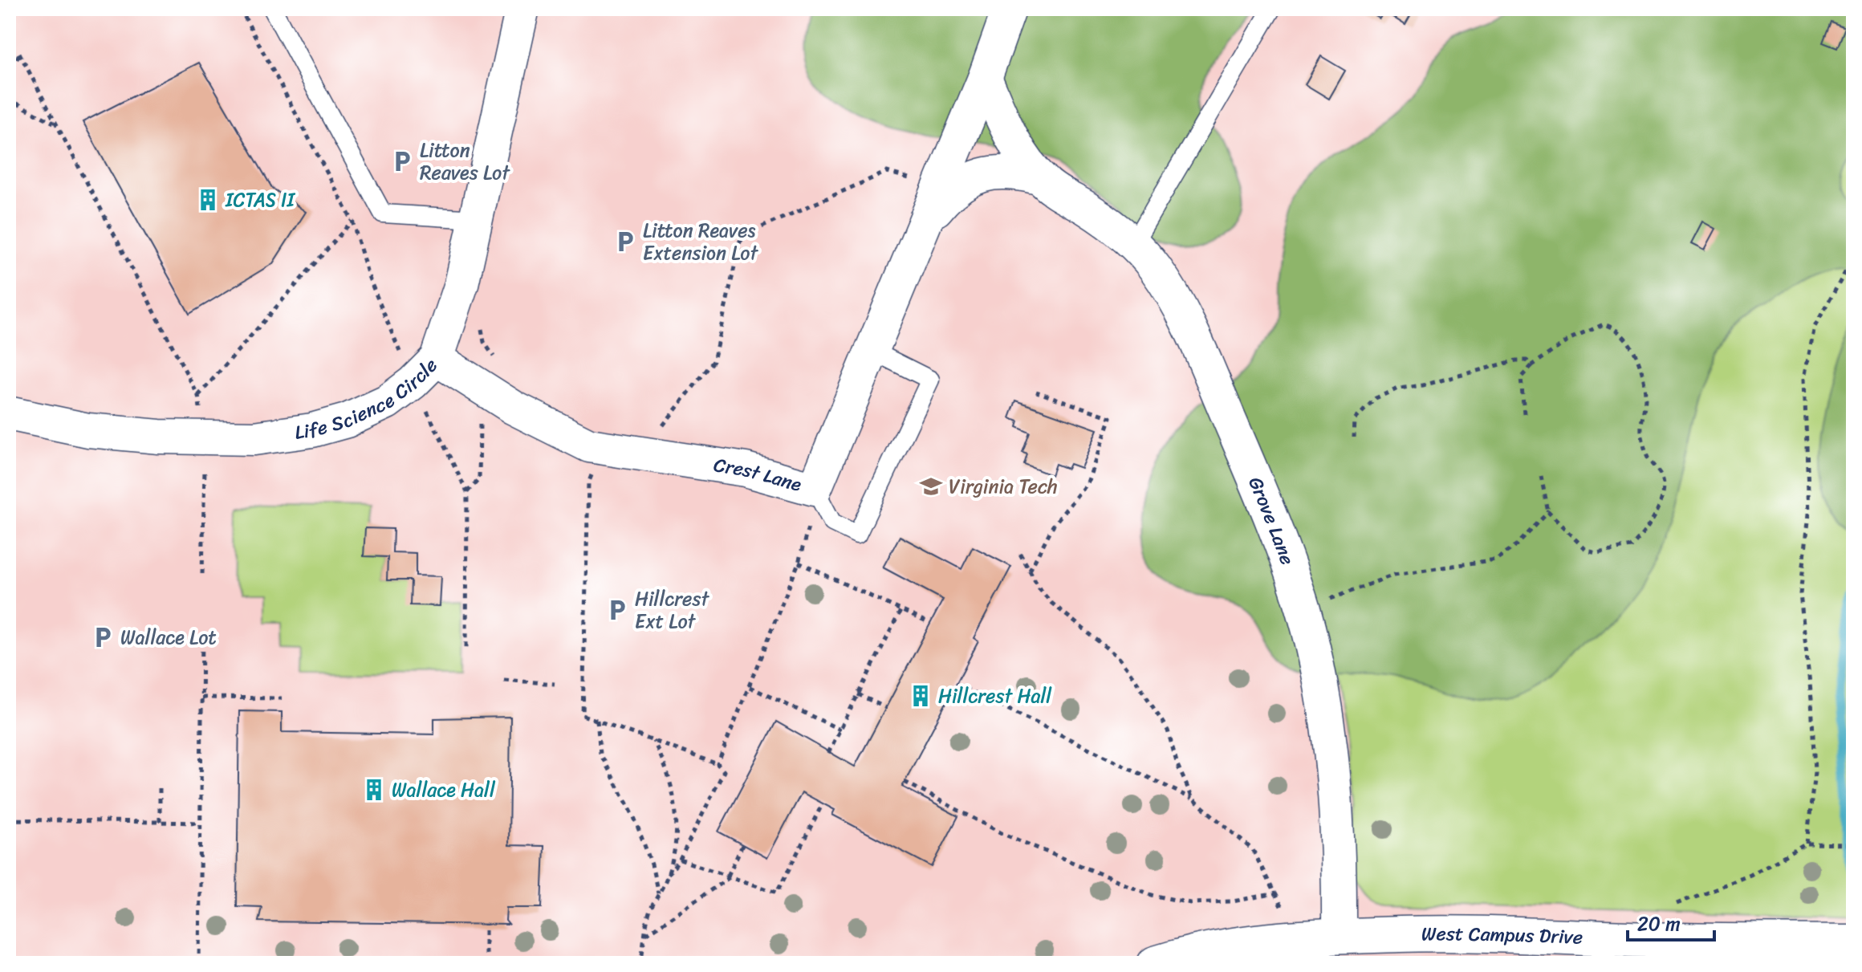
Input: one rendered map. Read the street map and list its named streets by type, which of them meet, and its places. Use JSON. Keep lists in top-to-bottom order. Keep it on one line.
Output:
{"streets":{"street":["Life Science Circle","Crest Lane","Grove Lane","West Campus Drive"]},"crossings":[["Life Science Circle","Crest Lane"],["Crest Lane","Grove Lane"],["Grove Lane","West Campus Drive"]],"places":{"parking":["Litton Reaves Lot","Litton Reaves Extension Lot","Hillcrest Ext Lot","Wallace Lot"],"building":["ICTAS II","Hillcrest Hall","Wallace Hall"],"school or university":["Virginia Tech"]},"scale_bar":"20 m"}
